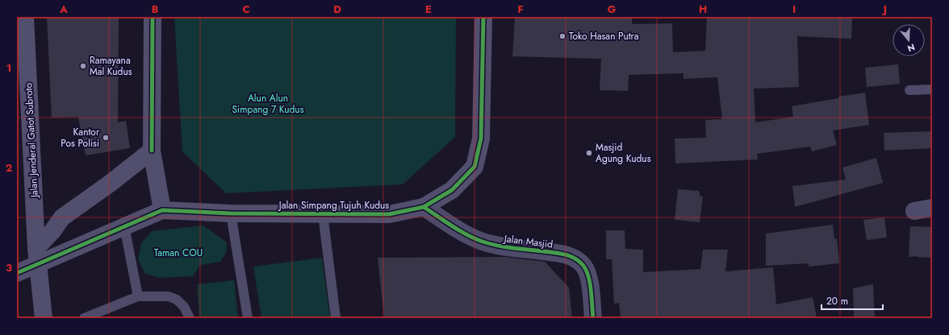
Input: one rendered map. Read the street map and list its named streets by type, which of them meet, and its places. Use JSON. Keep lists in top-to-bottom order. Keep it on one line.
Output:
{"streets":{"main road":["Jalan Jenderal Gatot Subroto","Jalan Simpang Tujuh Kudus"],"street":["Jalan Masjid"]},"crossings":[["Jalan Simpang Tujuh Kudus","Jalan Masjid"]],"parks":["Alun Alun Simpang 7 Kudus","Taman COU"],"places":["Toko Hasan Putra","Ramayana Mal Kudus","Kantor Pos Polisi","Masjid Agung Kudus"],"scale_bar":"20 m","north":"bottom","grid":{"columns":["A","B","C","D","E","F","G","H","I","J"],"rows":["1","2","3"]}}
